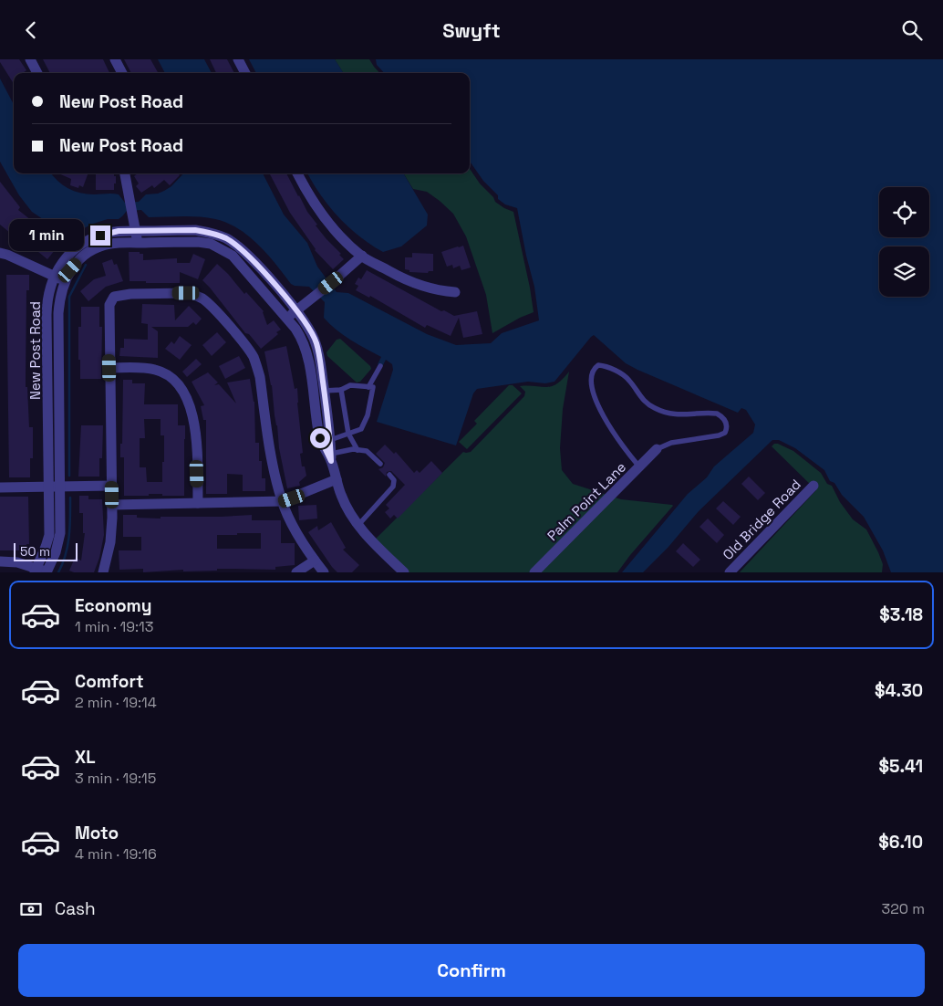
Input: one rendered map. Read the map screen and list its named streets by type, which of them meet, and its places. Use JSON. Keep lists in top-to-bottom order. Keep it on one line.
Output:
{"streets":{"street":["New Post Road","Palm Point Lane","Old Bridge Road"]},"scale_bar":"50 m","page":{"header":"Swyft","banner":["New Post Road","New Post Road"],"bubble":"1 min","scale":"50 m","list":[{"name":"Economy","note":"1 min · 19:13","value":"$3.18"},{"name":"Comfort","note":"2 min · 19:14","value":"$4.30"},{"name":"XL","note":"3 min · 19:15","value":"$5.41"},{"name":"Moto","note":"4 min · 19:16","value":"$6.10"}],"pay":["Cash","320 m"],"buttons":"Confirm"}}
